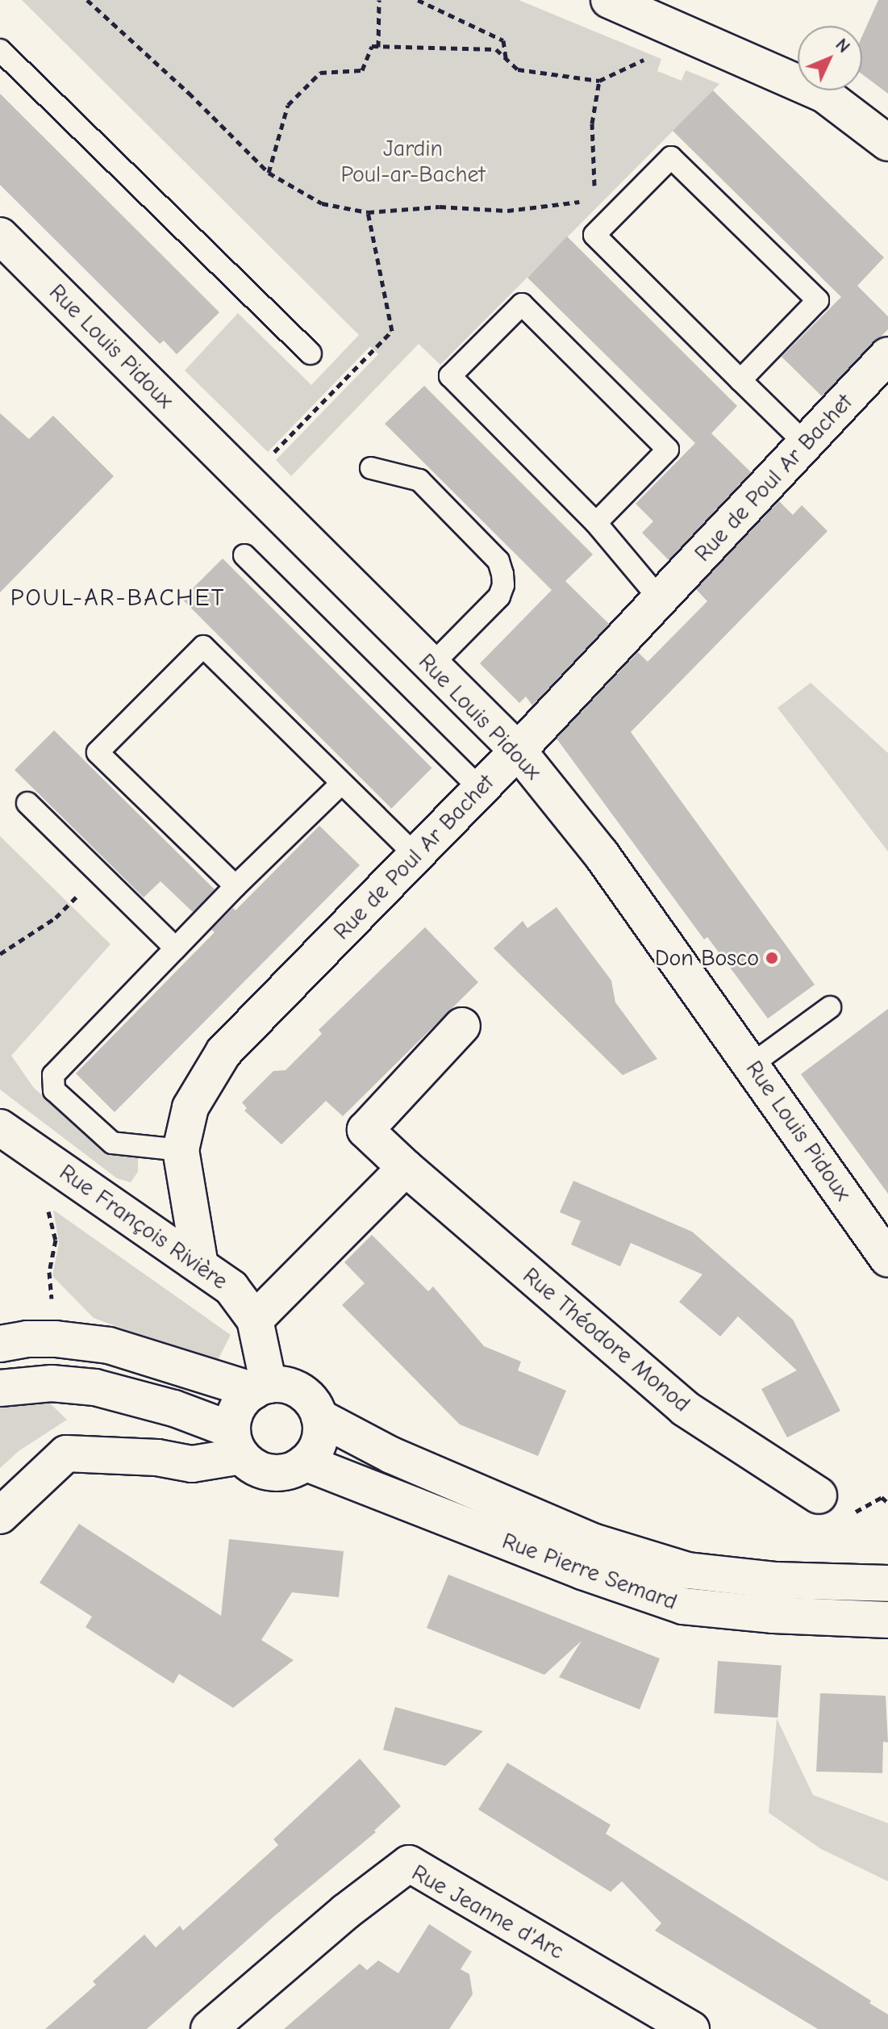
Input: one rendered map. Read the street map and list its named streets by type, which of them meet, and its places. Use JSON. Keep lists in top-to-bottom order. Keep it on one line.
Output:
{"streets":{"street":["Rue Louis Pidoux","Rue de Poul Ar Bachet","Rue François Rivière","Rue Théodore Monod","Rue Pierre Semard","Rue Jeanne d'Arc"]},"crossings":[["Rue Louis Pidoux","Rue de Poul Ar Bachet"],["Rue de Poul Ar Bachet","Rue François Rivière"],["Rue François Rivière","Rue Pierre Semard"]],"districts":["POUL-AR-BACHET"],"parks":["Jardin Poul-ar-Bachet"],"places":["Don Bosco"],"north":"top right"}
